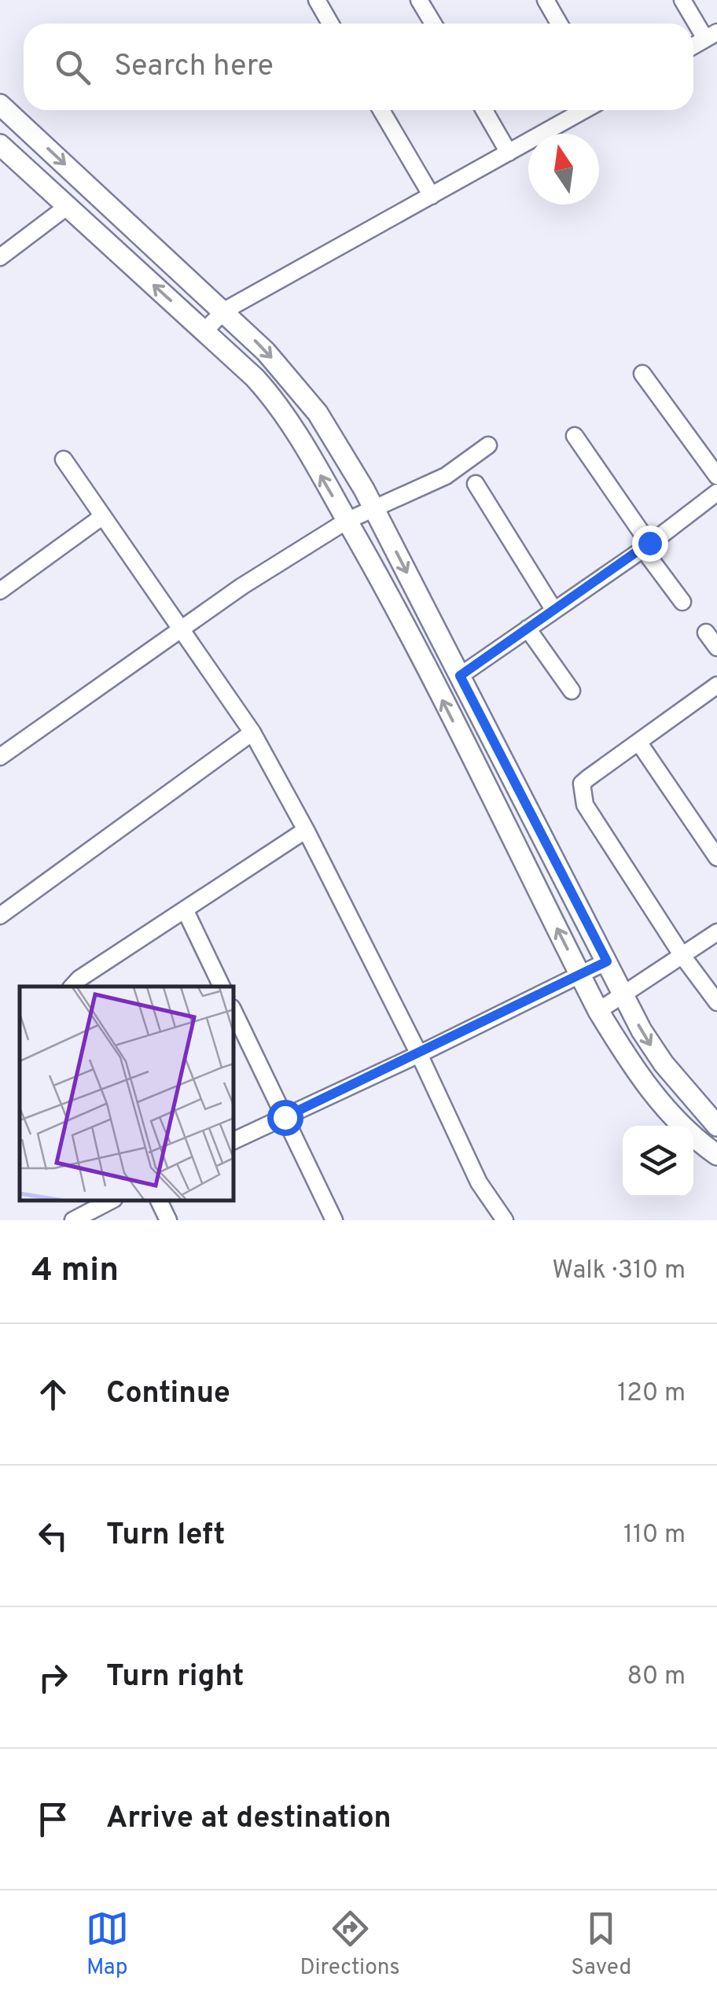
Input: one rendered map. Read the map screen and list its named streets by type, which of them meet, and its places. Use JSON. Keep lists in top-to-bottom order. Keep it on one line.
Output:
{"north":"top","page":{"search":"Search here","heading":["4 min","Walk · 310 m"],"list":[["Continue","120 m"],["Turn left","110 m"],["Turn right","80 m"],"Arrive at destination"],"nav":["Map","Directions","Saved"]}}
